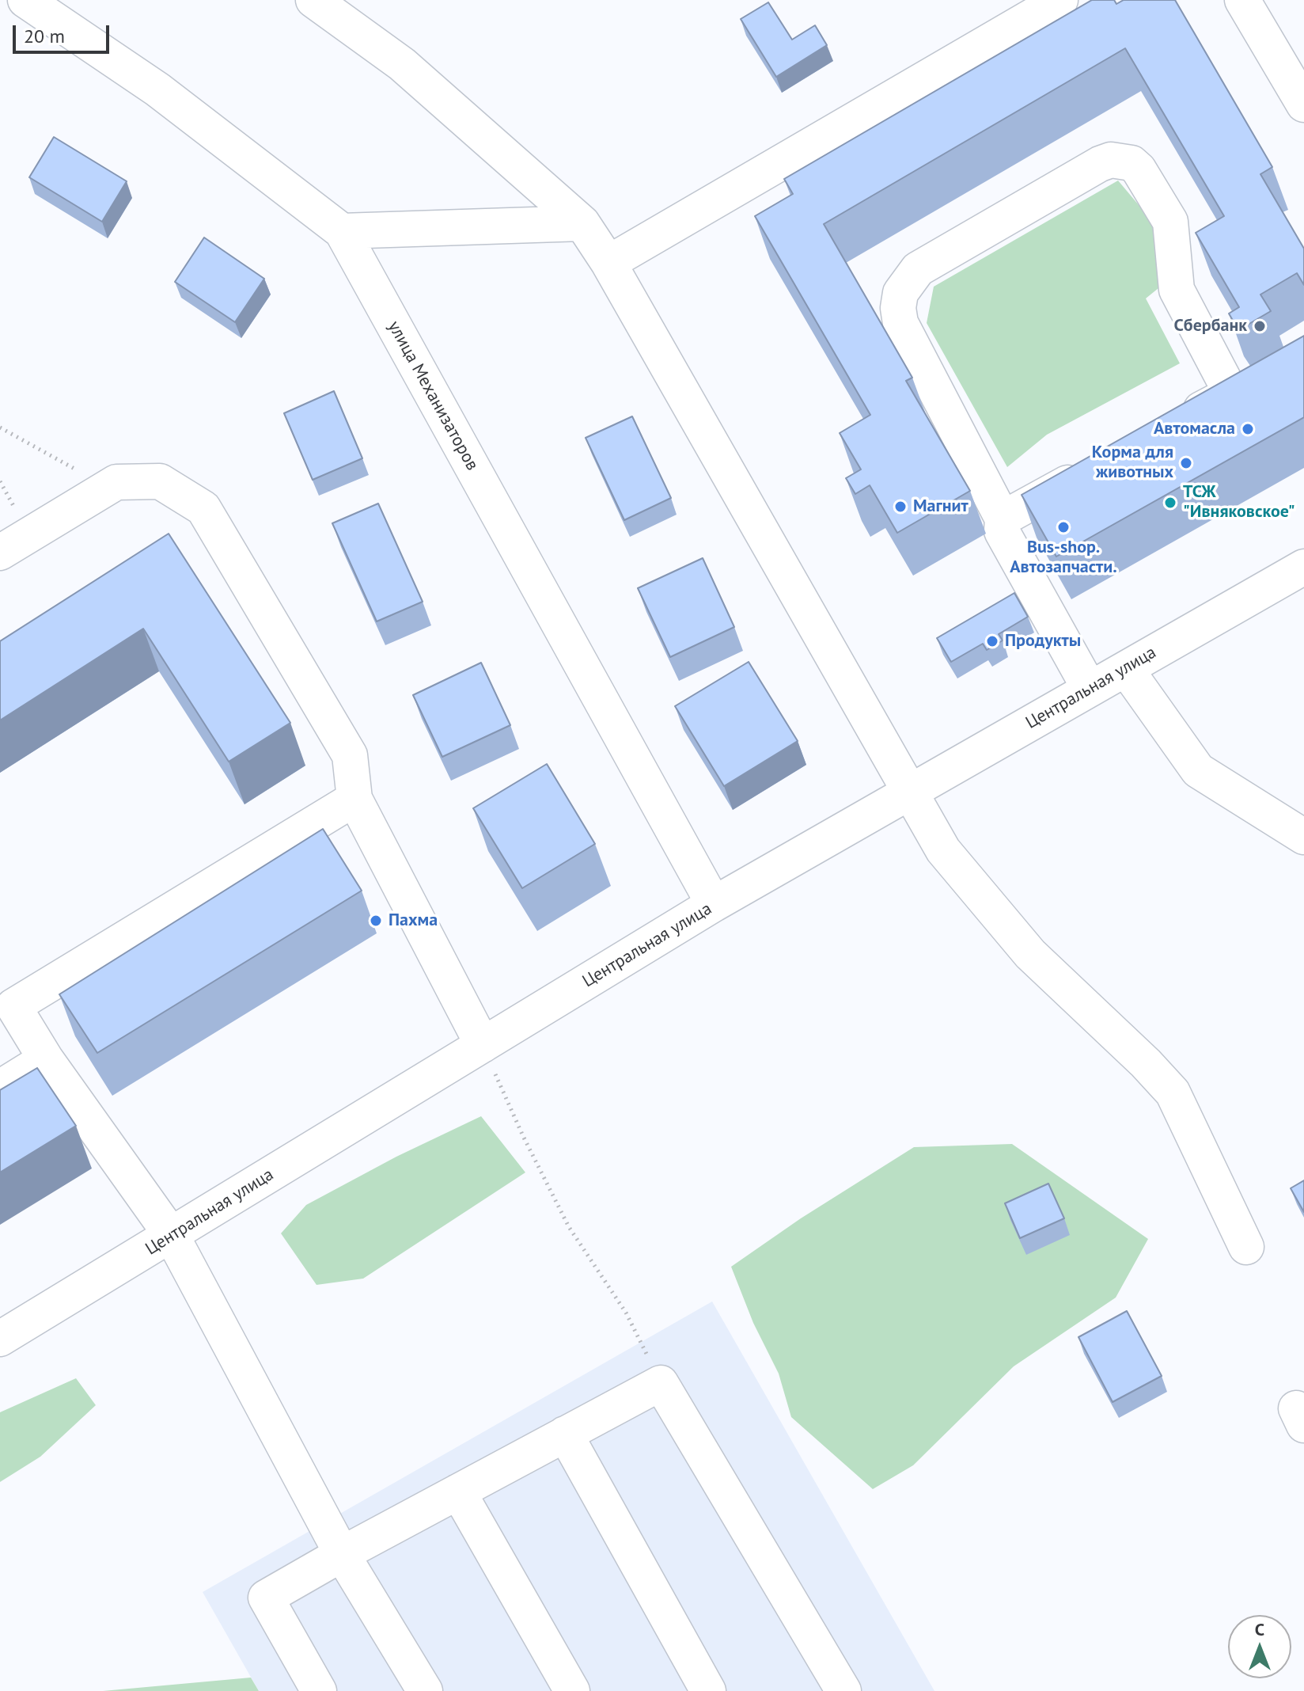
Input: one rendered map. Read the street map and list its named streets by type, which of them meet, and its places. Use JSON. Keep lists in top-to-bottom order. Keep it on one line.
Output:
{"streets":{"street":["улица Механизаторов","Центральная улица"]},"crossings":[["улица Механизаторов","Центральная улица"]],"places":["Сбербанк","Автомасла","Корма для животных","ТСЖ \"Ивняковское\"","Магнит","Bus-shop. Автозапчасти.","Продукты","Пахма"],"scale_bar":"20 m","north":"top"}
